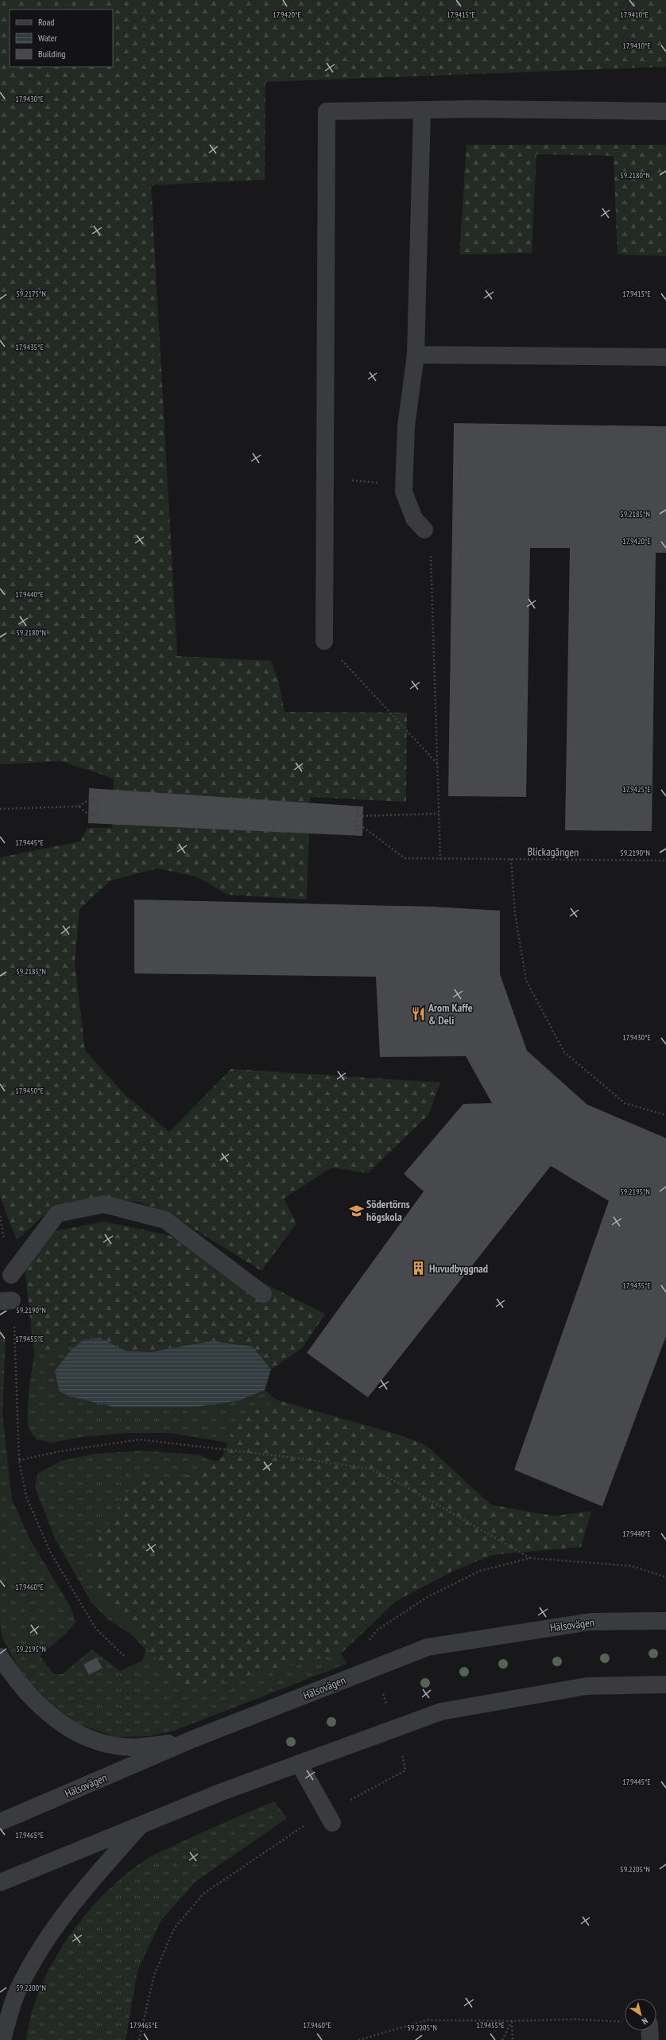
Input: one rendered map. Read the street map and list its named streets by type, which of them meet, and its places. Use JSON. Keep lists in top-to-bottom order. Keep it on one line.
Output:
{"streets":{"street":["Hälsovägen"],"path":["Blickagången"]},"places":{"restaurant":["Arom Kaffe & Deli"],"school or university":["Södertörns högskola"],"building":["Huvudbyggnad"]},"legend":["Road","Water","Building"],"north":"bottom right","coordinates":["17.9420°E","17.9415°E","17.9410°E","17.9430°E","59.2180°N","59.2175°N","17.9435°E","59.2185°N","17.9440°E","17.9425°E","17.9445°E","59.2190°N","17.9450°E","59.2195°N","17.9455°E","17.9460°E","17.9465°E","59.2205°N","59.2200°N"]}
